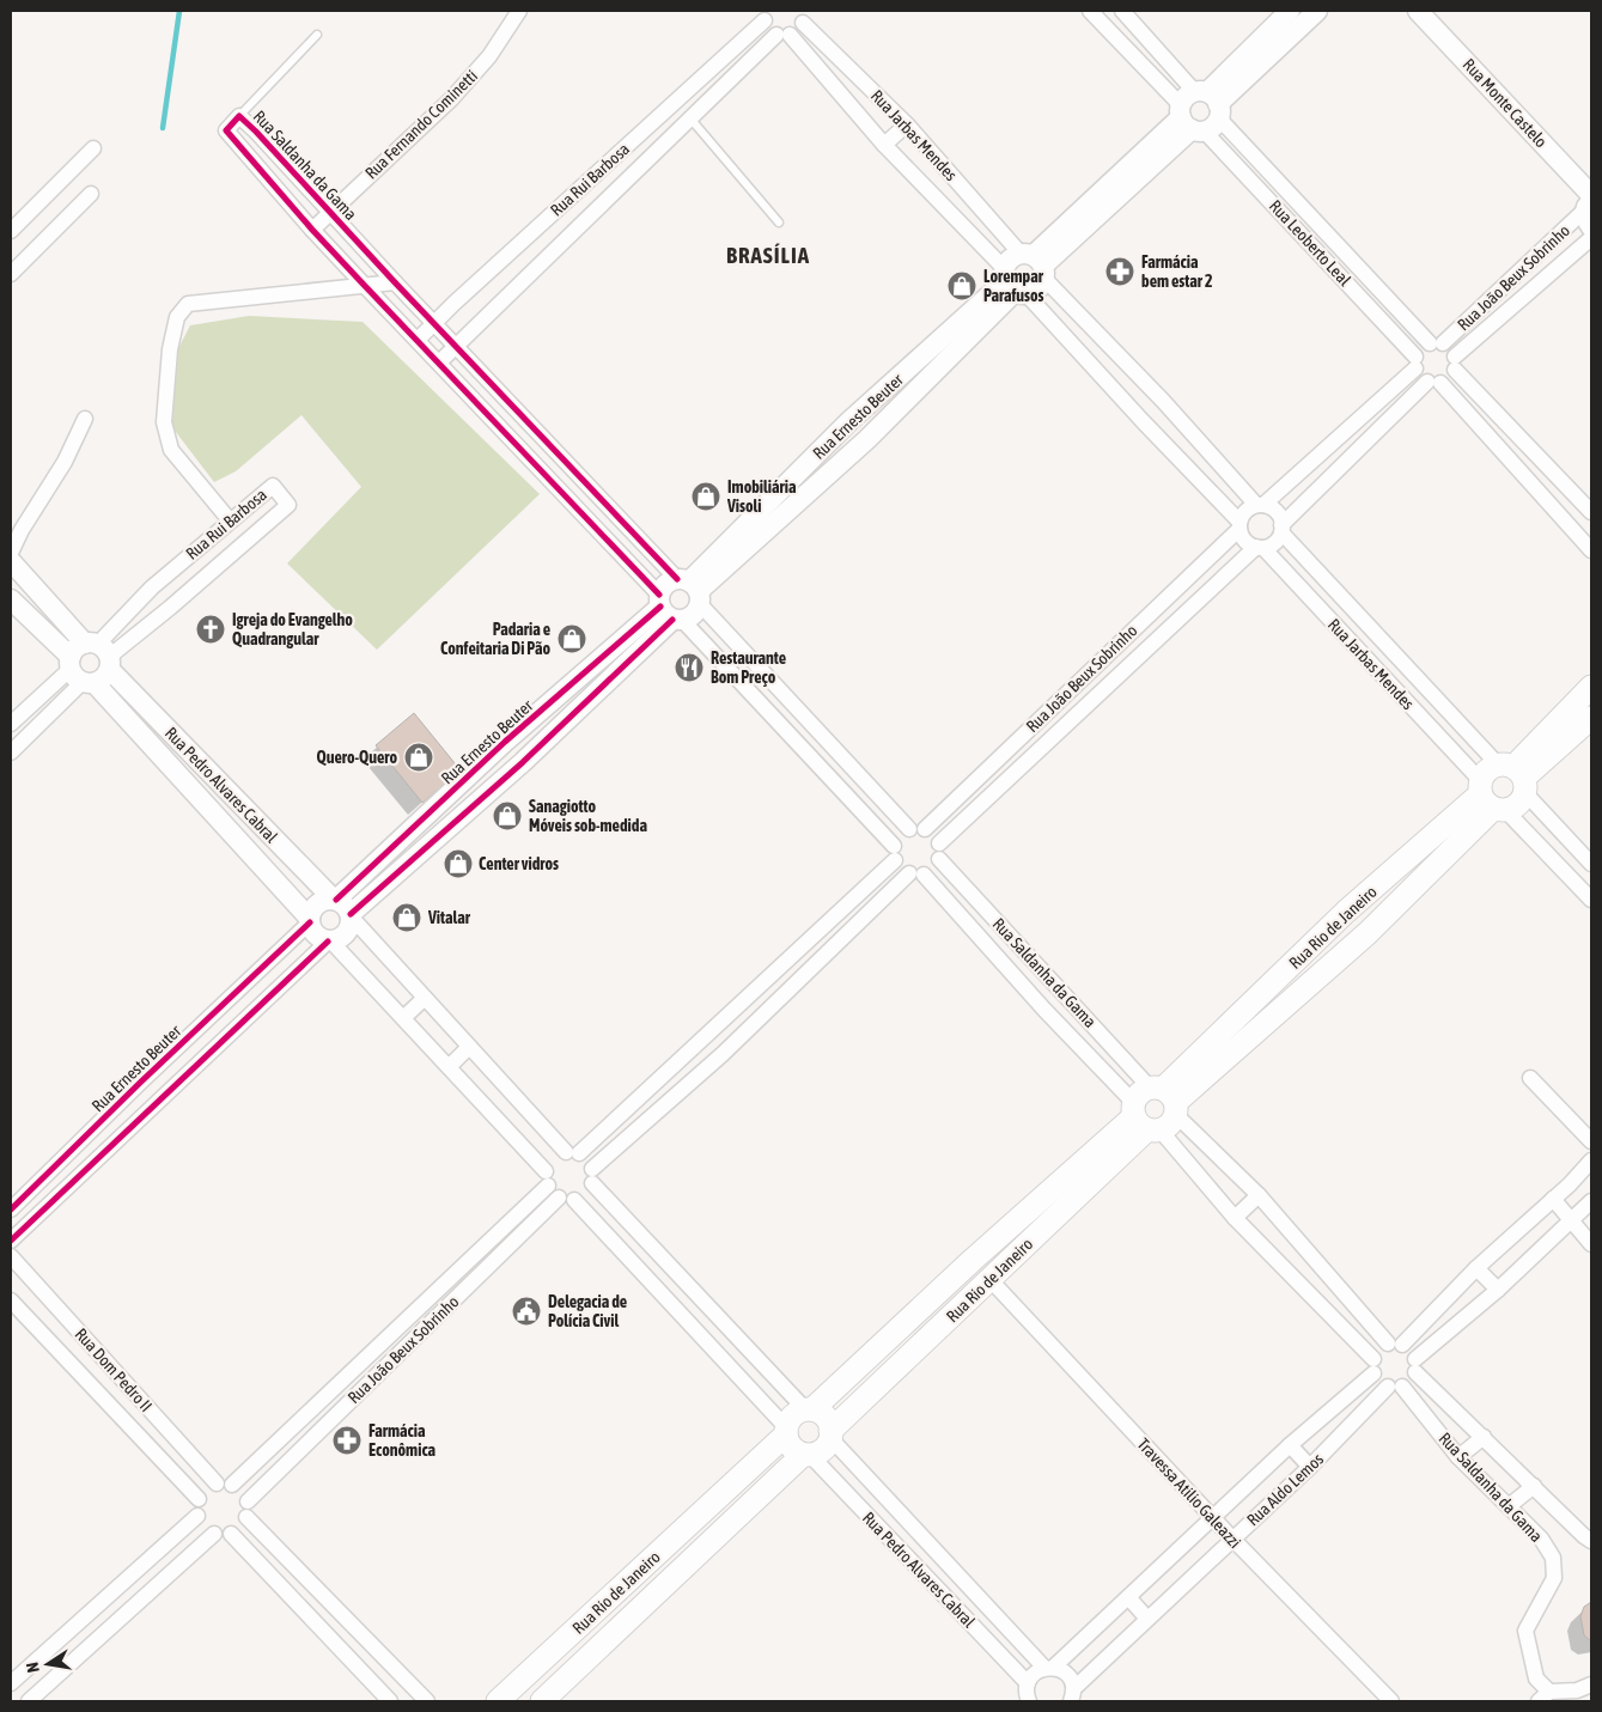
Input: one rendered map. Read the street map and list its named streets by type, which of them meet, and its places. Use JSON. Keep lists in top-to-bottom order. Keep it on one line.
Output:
{"streets":{"main road":["Rua Rio de Janeiro"],"street":["Rua Monte Castelo","Rua Fernando Cominetti","Rua Jarbas Mendes","Rua Saldanha da Gama","Rua Rui Barbosa","Rua Leoberto Leal","Rua João Beux Sobrinho","Rua Ernesto Beuter","Rua Pedro Alvares Cabral","Rua Dom Pedro II","Rua Aldo Lemos","Travessa Atilio Galeazzi"]},"crossings":[["Rua Monte Castelo","Rua João Beux Sobrinho"],["Rua Fernando Cominetti","Rua Saldanha da Gama"],["Rua Jarbas Mendes","Rua Rui Barbosa"],["Rua Jarbas Mendes","Rua João Beux Sobrinho"],["Rua Jarbas Mendes","Rua Ernesto Beuter"],["Rua Jarbas Mendes","Rua Rio de Janeiro"],["Rua Saldanha da Gama","Rua Rui Barbosa"],["Rua Saldanha da Gama","Rua João Beux Sobrinho"],["Rua Saldanha da Gama","Rua Ernesto Beuter"],["Rua Saldanha da Gama","Rua Rio de Janeiro"],["Rua Saldanha da Gama","Rua Aldo Lemos"],["Rua Rui Barbosa","Rua Pedro Alvares Cabral"],["Rua Leoberto Leal","Rua João Beux Sobrinho"],["Rua João Beux Sobrinho","Rua Dom Pedro II"],["Rua Ernesto Beuter","Rua Pedro Alvares Cabral"],["Rua Pedro Alvares Cabral","Rua Rio de Janeiro"],["Rua Pedro Alvares Cabral","Rua Aldo Lemos"],["Rua Rio de Janeiro","Travessa Atilio Galeazzi"],["Rua Aldo Lemos","Travessa Atilio Galeazzi"]],"districts":["BRASÍLIA"],"places":{"pharmacy":["Farmácia bem estar 2","Farmácia Econômica"],"shop":["Lorempar Parafusos","Imobiliária Visoli","Padaria e Confeitaria Di Pão","Quero-Quero","Sanagiotto Móveis sob-medida","Center vidros","Vitalar"],"church":["Igreja do Evangelho Quadrangular"],"restaurant":["Restaurante Bom Preço"],"public building":["Delegacia de Polícia Civil"]},"north":"left"}
